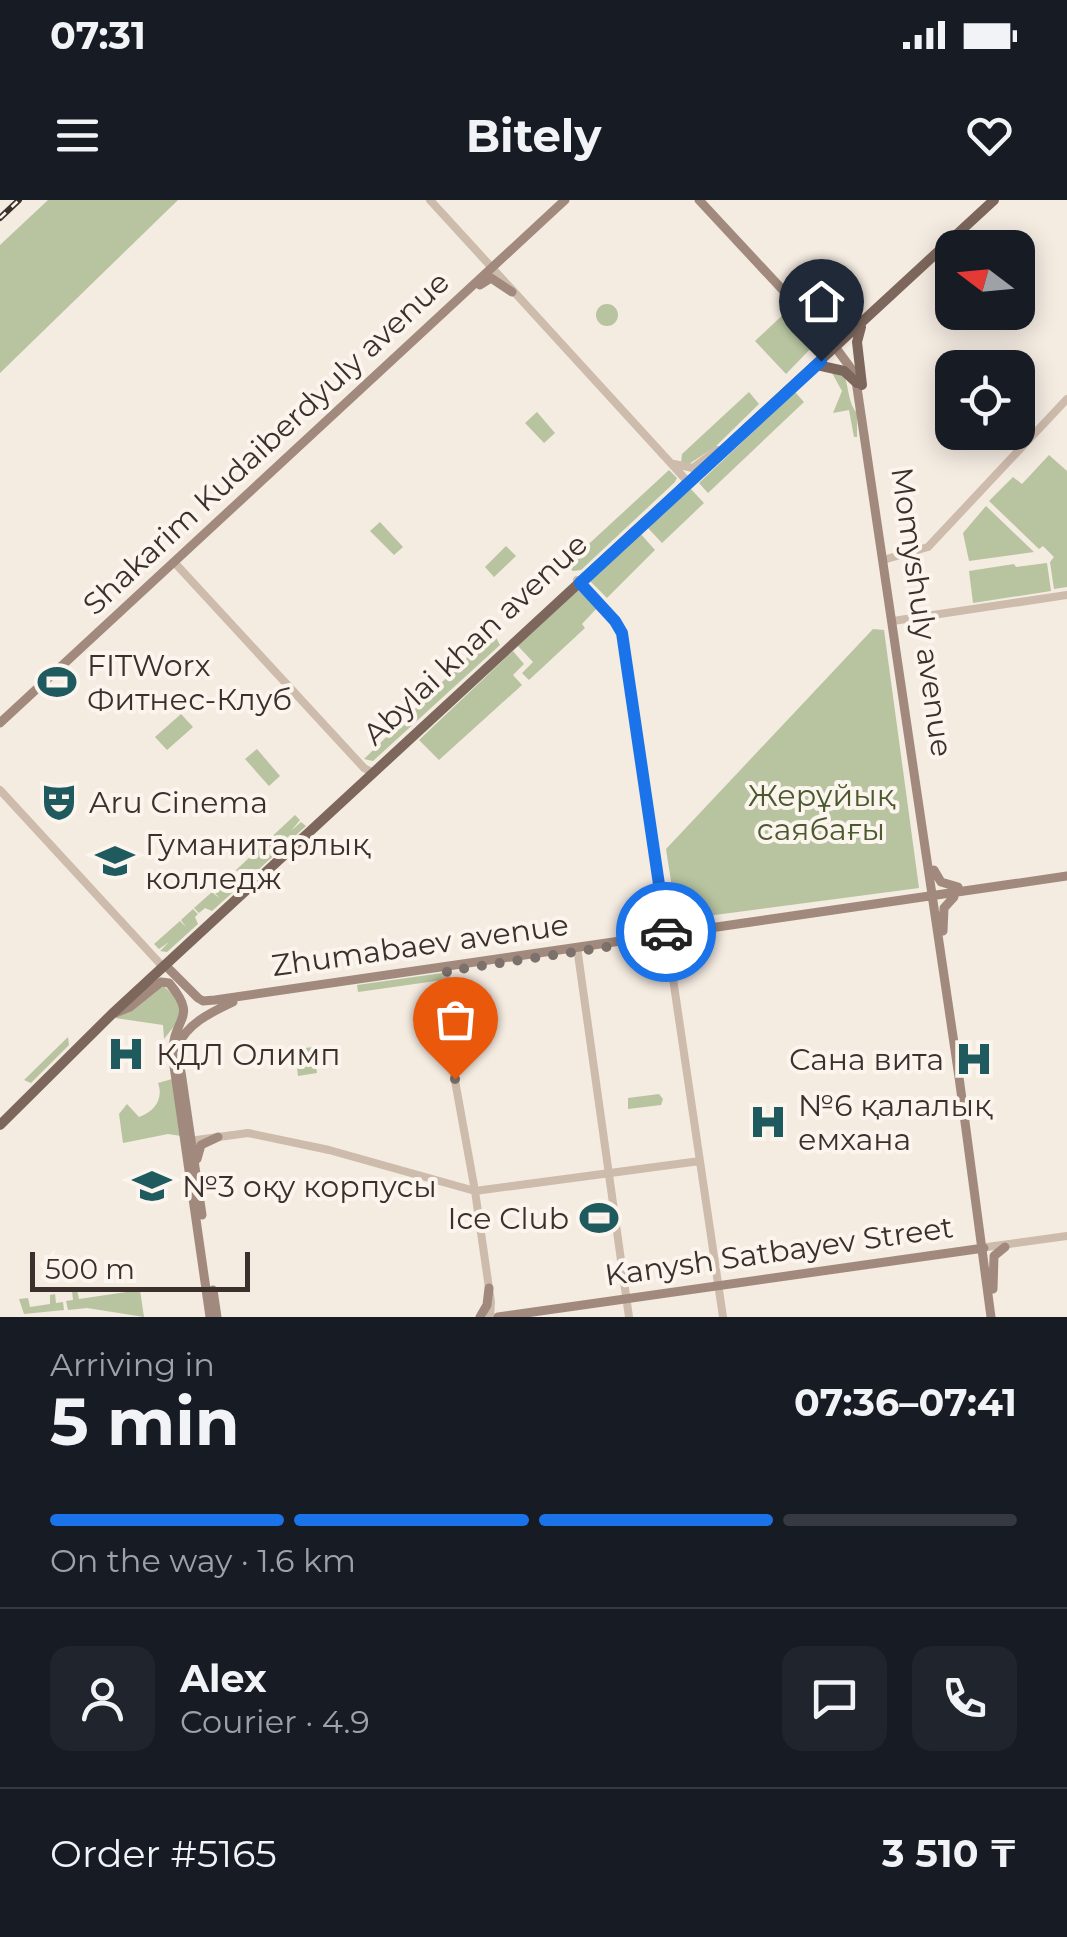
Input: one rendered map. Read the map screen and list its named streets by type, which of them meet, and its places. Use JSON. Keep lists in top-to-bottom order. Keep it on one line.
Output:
{"streets":{"main road":["Shakarim Kudaiberdyuly avenue","Momyshuly avenue","Abylai khan avenue","Zhumabaev avenue","Kanysh Satbayev Street"]},"crossings":[["Momyshuly avenue","Abylai khan avenue"],["Momyshuly avenue","Zhumabaev avenue"],["Momyshuly avenue","Kanysh Satbayev Street"]],"parks":["Жерұйық саябағы"],"places":{"sports":["FITWorx Фитнес-Клуб","Ice Club"],"theatre":["Aru Cinema"],"school or university":["Гуманитарлық колледж","№3 оқу корпусы"],"hospital":["КДЛ Олимп","Сана вита","№6 қалалық емхана"]},"scale_bar":"500 m","north":"left","page":{"status":"07:31","header":"Bitely","scale":"500 m","heading":["5 min","Arriving in","07:36–07:41"],"panel":["Alex","Courier · 4.9","Order #5165","3 510 ₸"],"bar":"On the way · 1.6 km"}}
